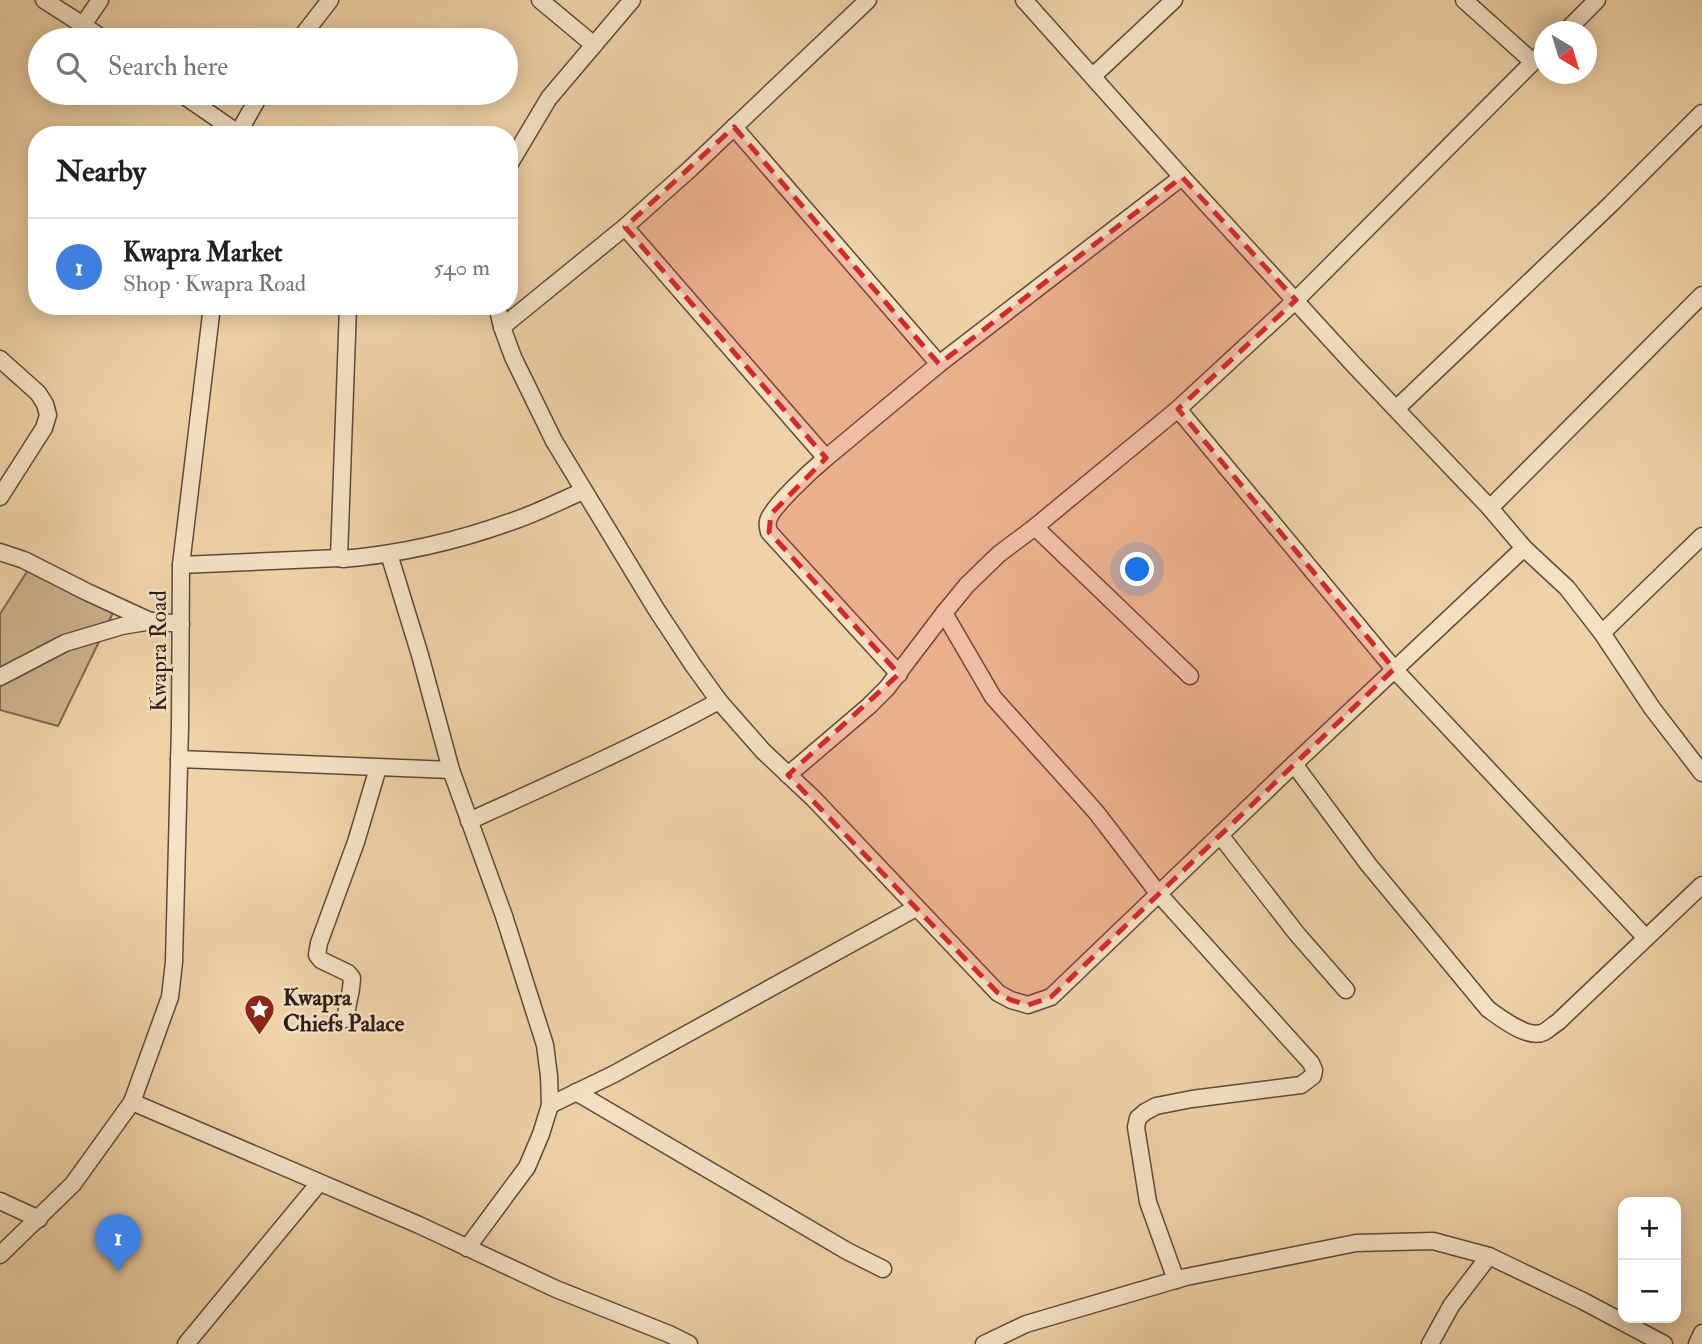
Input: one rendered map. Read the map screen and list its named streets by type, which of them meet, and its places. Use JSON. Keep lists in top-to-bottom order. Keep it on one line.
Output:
{"streets":{"street":["Kwapra Road"]},"places":{"place":["Kwapra Chiefs Palace"]},"north":"bottom right","page":{"search":"Search here","heading":"Nearby","list":[{"mark":"1","name":"Kwapra Market","note":"Shop · Kwapra Road","value":"540 m"}],"map_buttons":["+","−"],"pins":"1"}}
